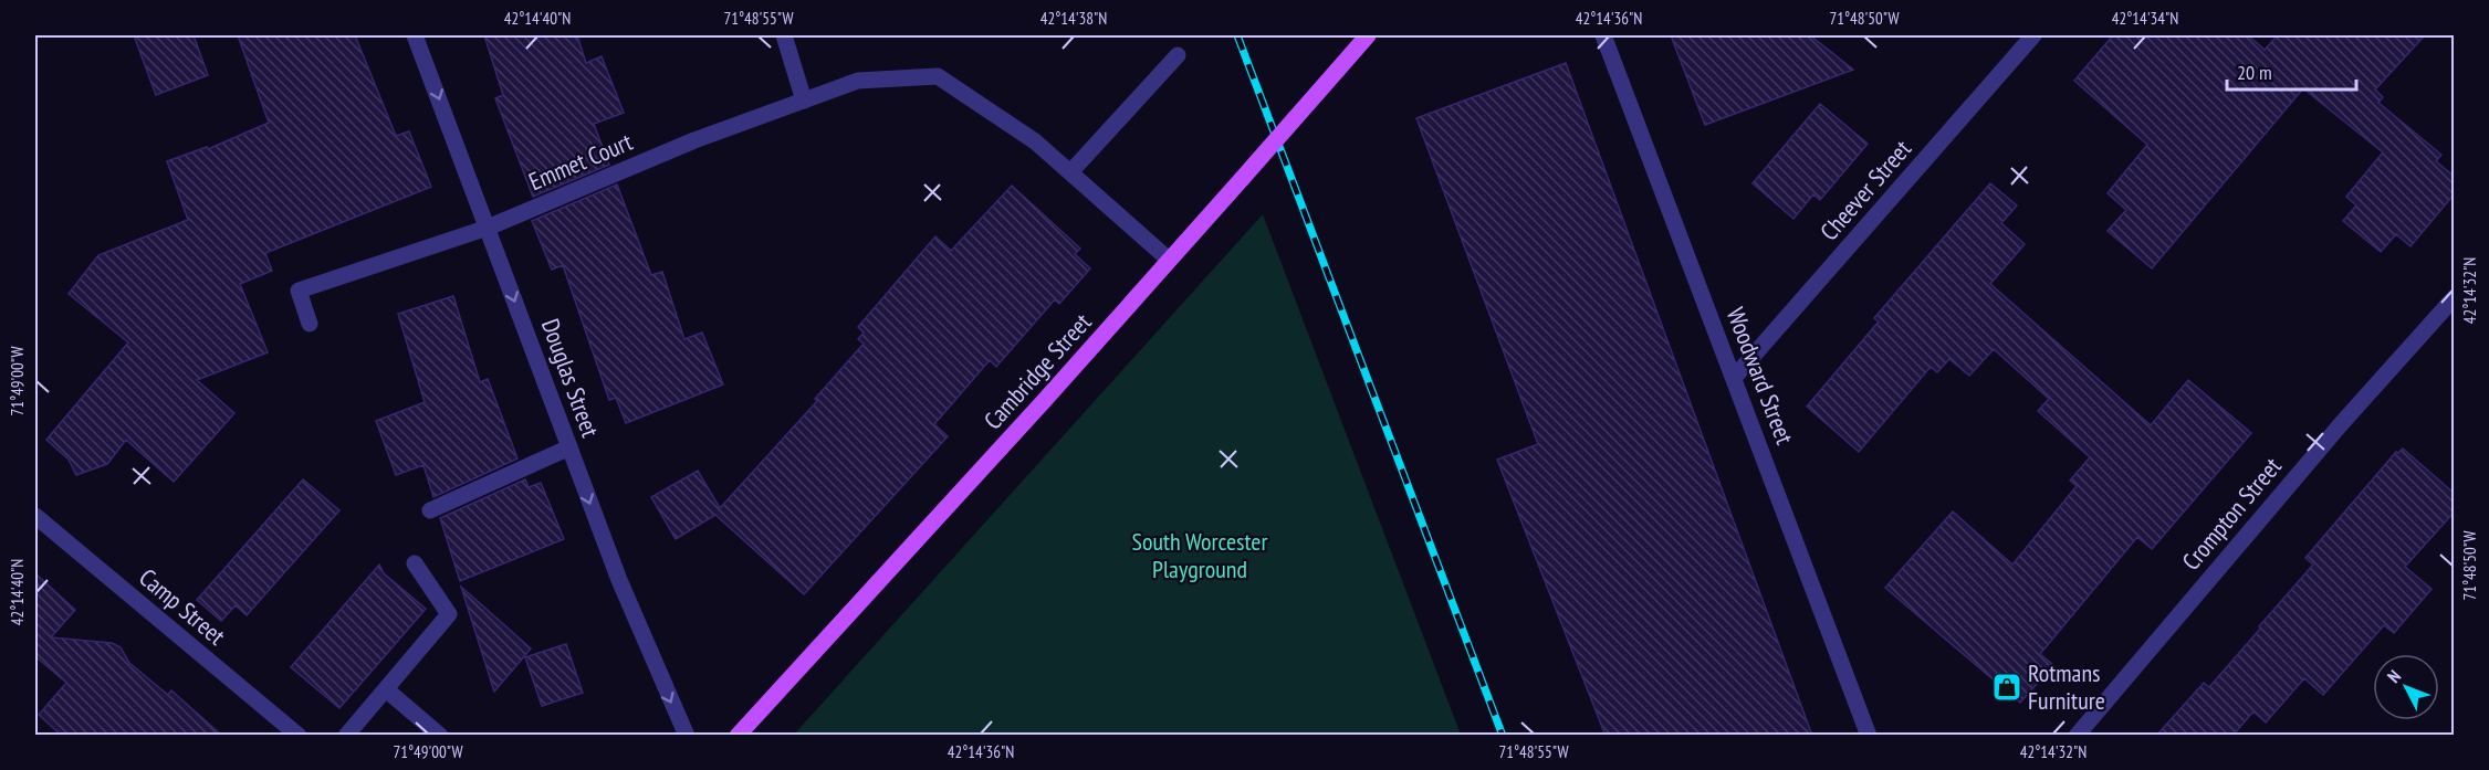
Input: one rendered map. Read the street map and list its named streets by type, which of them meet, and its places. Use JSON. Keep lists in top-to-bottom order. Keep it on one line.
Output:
{"streets":{"main road":["Cambridge Street"],"street":["Emmet Court","Cheever Street","Woodward Street","Douglas Street","Crompton Street","Camp Street"]},"crossings":[["Emmet Court","Cambridge Street"],["Emmet Court","Douglas Street"],["Cheever Street","Woodward Street"]],"one_way":["Douglas Street"],"parks":["South Worcester Playground"],"places":{"shop":["Rotmans Furniture"]},"scale_bar":"20 m","north":"top left","coordinates":["42°14'40\"N","71°48'55\"W","42°14'38\"N","42°14'36\"N","71°48'50\"W","42°14'34\"N","42°14'32\"N","71°49'00\"W"]}
